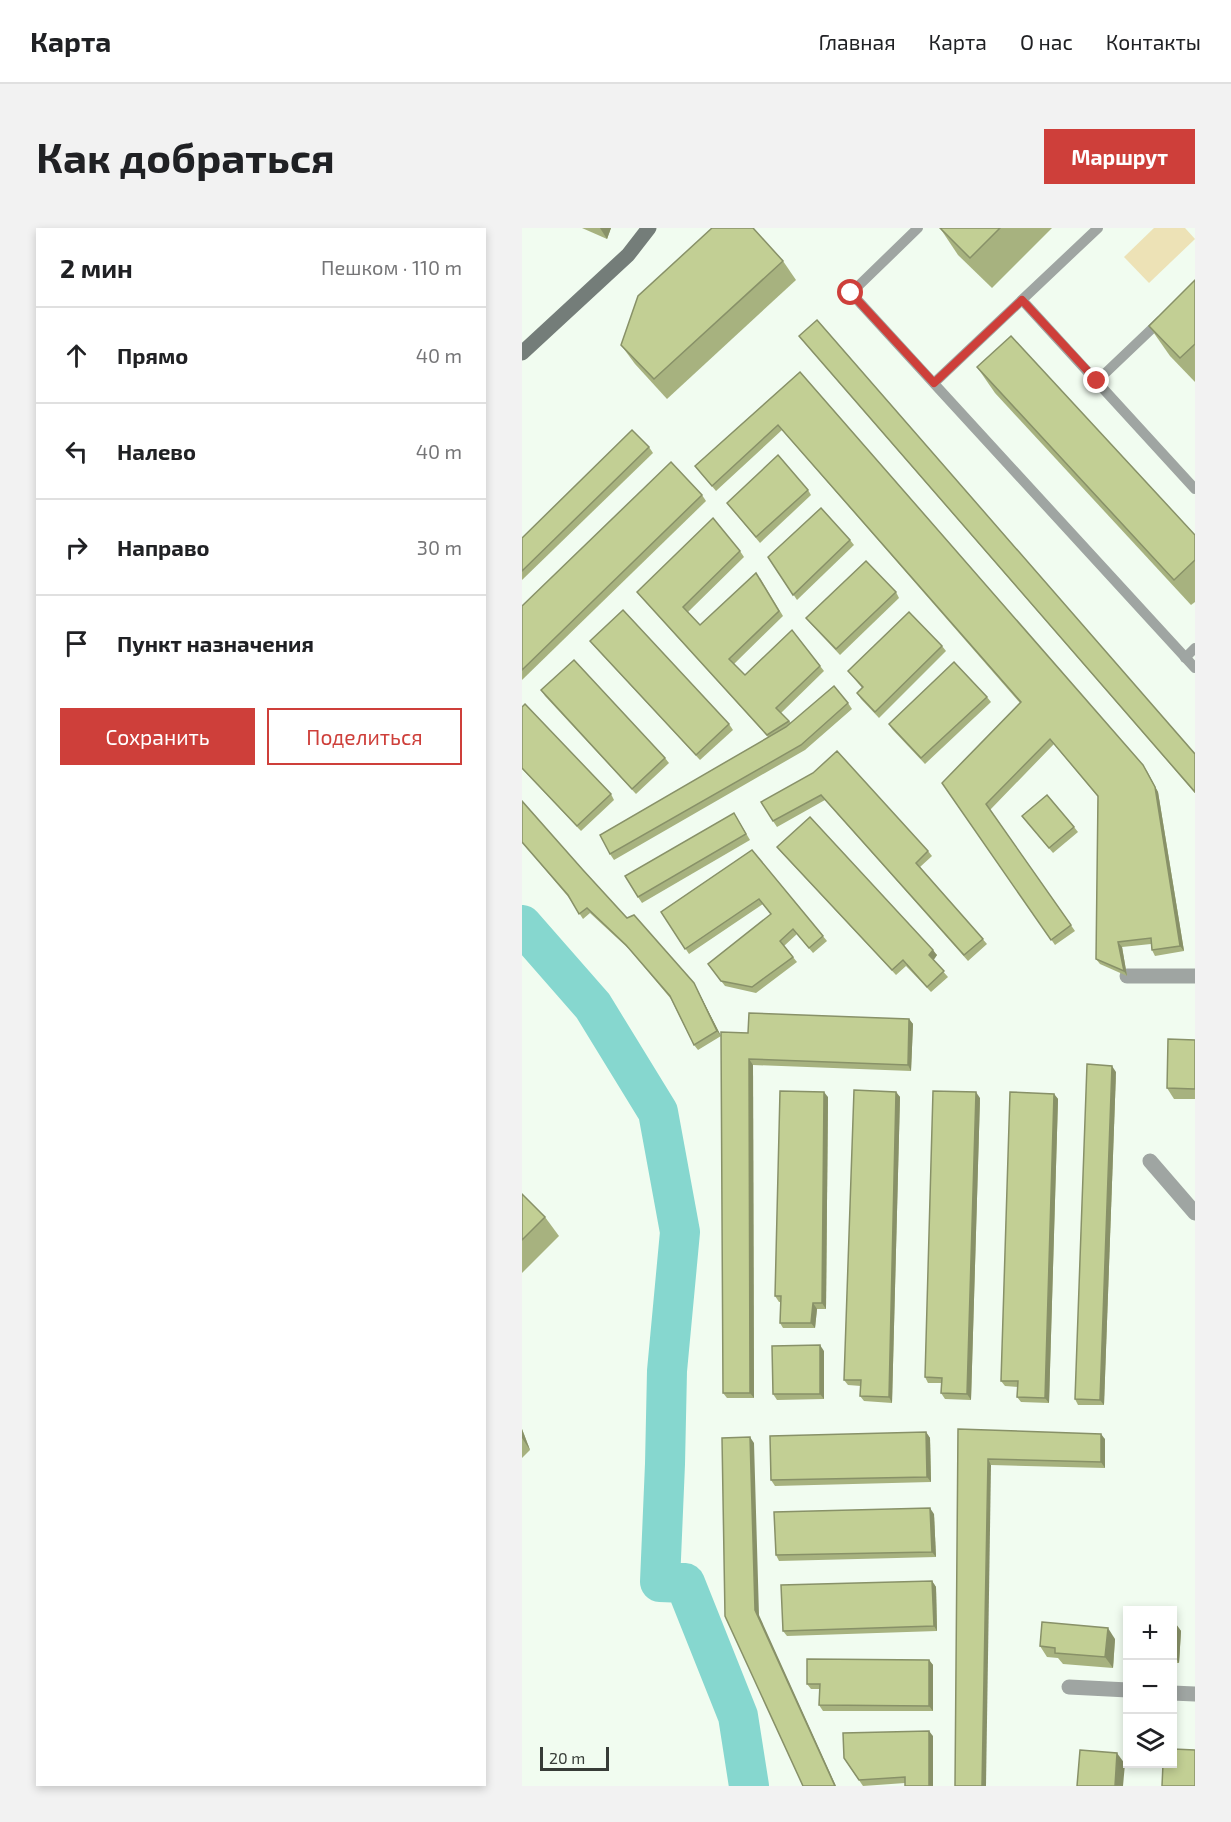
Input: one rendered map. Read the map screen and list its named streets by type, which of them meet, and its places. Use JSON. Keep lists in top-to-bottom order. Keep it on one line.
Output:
{"scale_bar":"20 m","page":{"header":"Карта","nav":["Главная","Карта","О нас","Контакты"],"buttons":["Маршрут",["Сохранить","Поделиться"]],"title":"Как добраться","heading":["2 мин","Пешком · 110 m"],"list":[["Прямо","40 m"],["Налево","40 m"],["Направо","30 m"],"Пункт назначения"],"map_buttons":["+","−"],"scale":"20 m"}}
